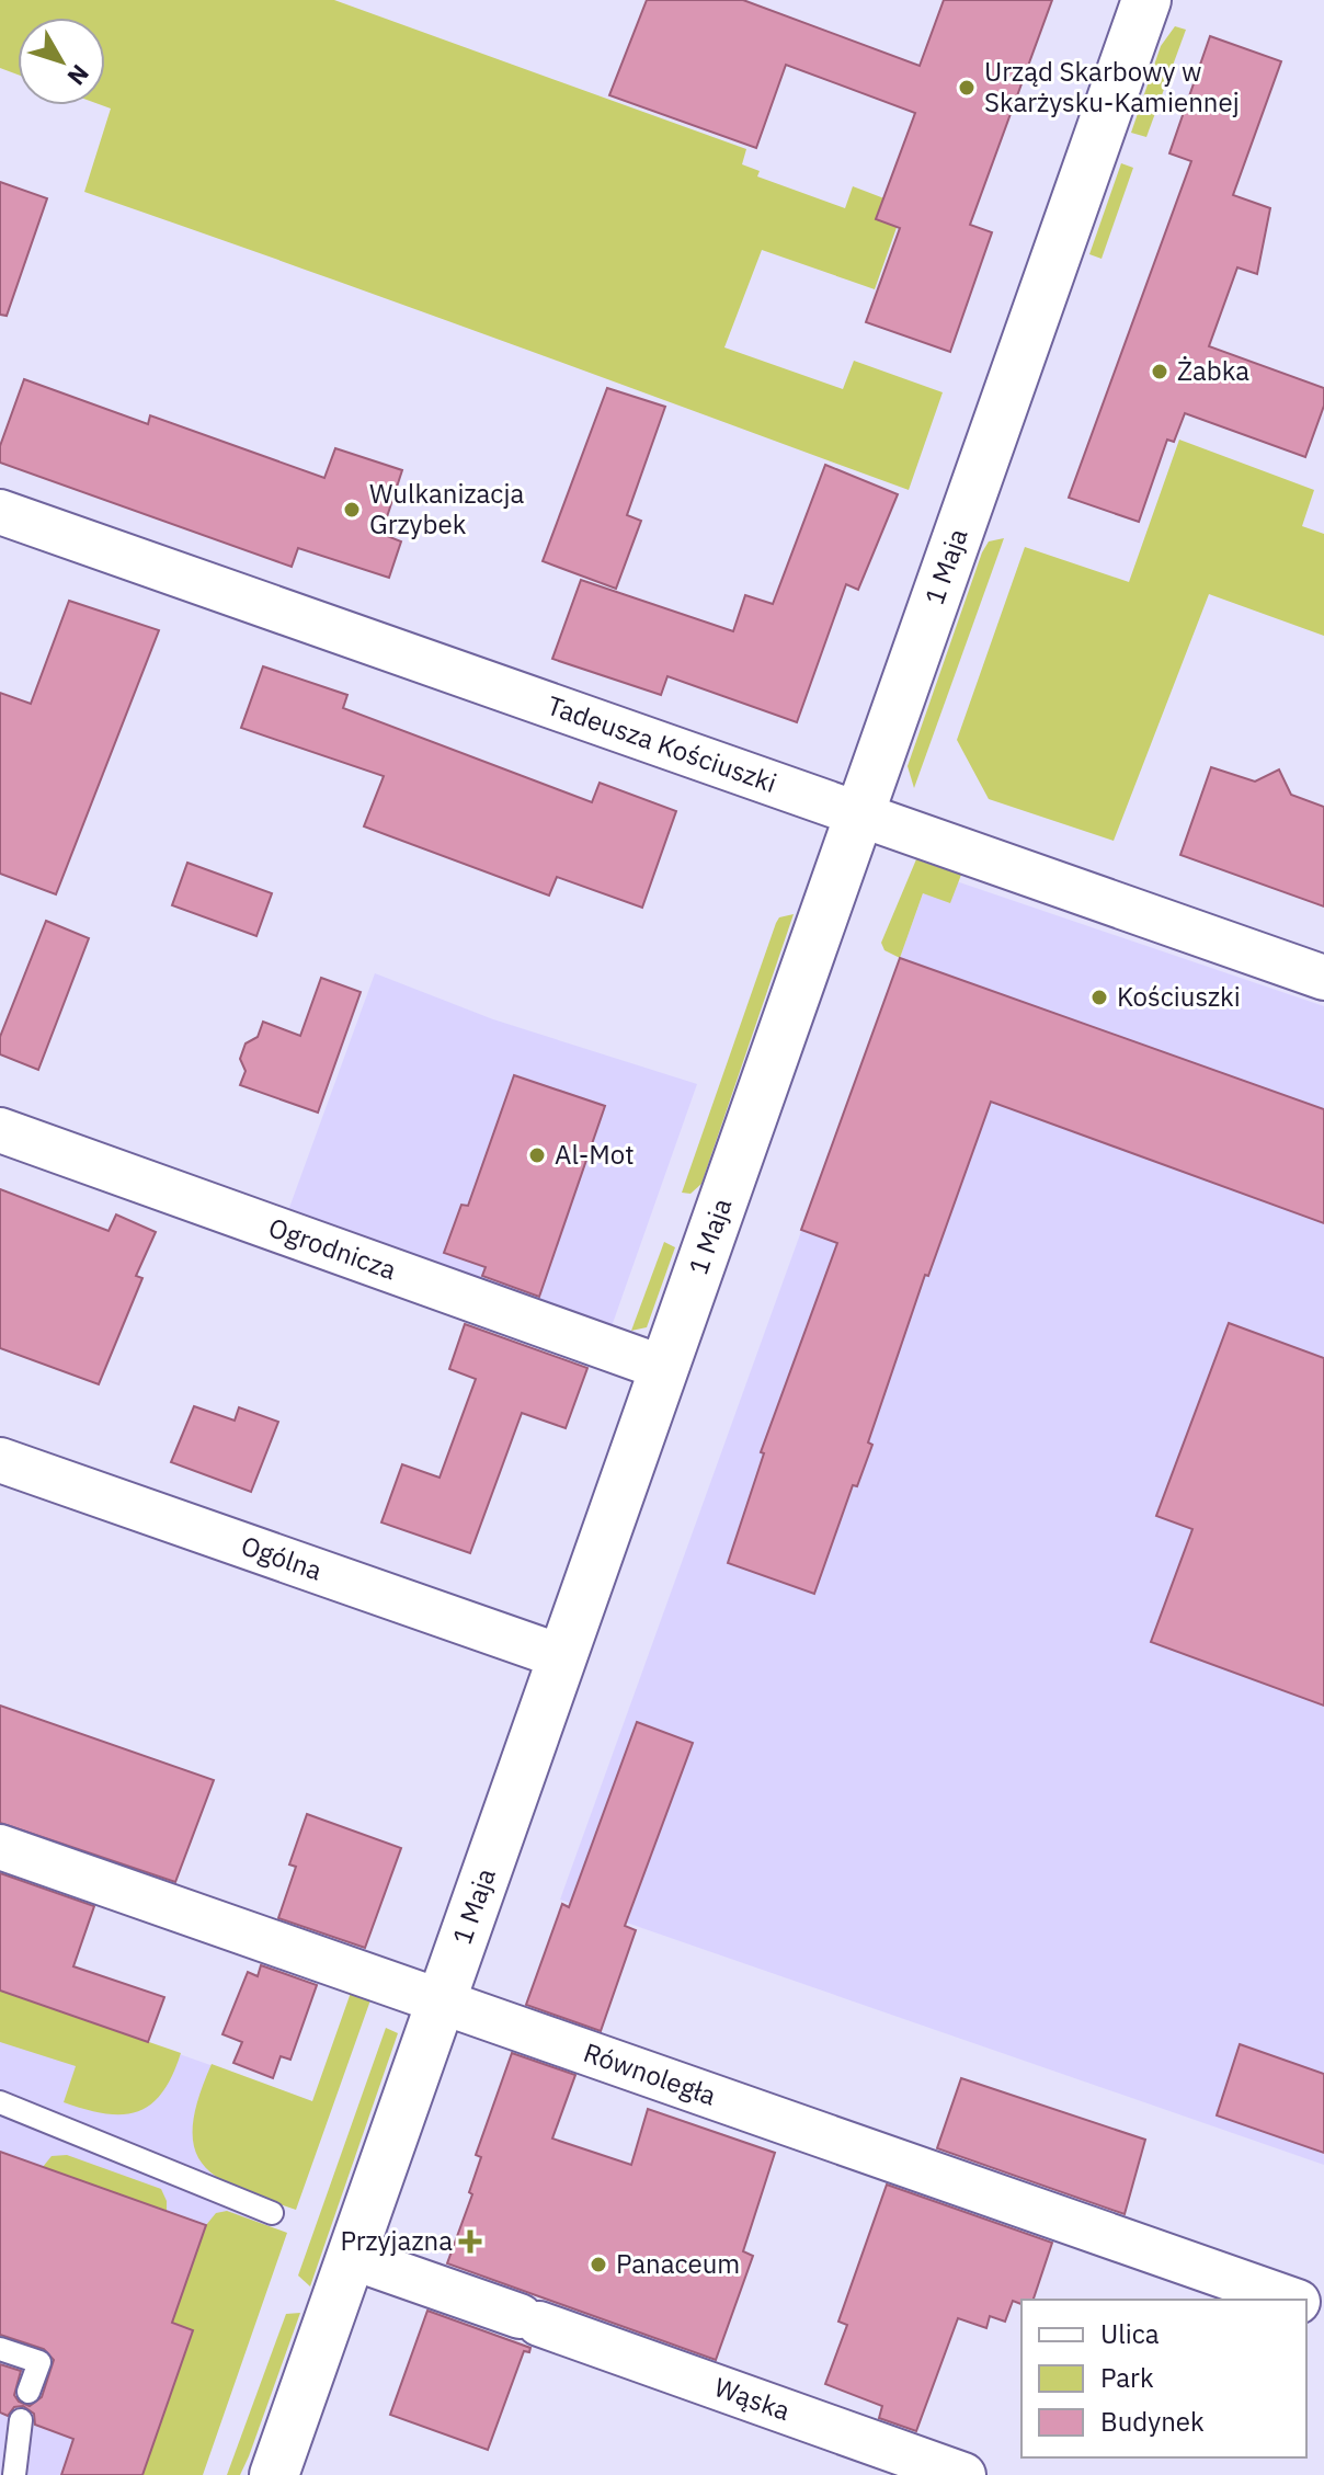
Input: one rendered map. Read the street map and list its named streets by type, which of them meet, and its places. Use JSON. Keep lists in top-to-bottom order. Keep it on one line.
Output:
{"streets":{"street":["1 Maja","Tadeusza Kościuszki","Ogrodnicza","Ogólna","Równoległa","Wąska"]},"crossings":[["1 Maja","Tadeusza Kościuszki"],["1 Maja","Ogrodnicza"],["1 Maja","Ogólna"],["1 Maja","Równoległa"],["1 Maja","Wąska"]],"places":{"other":["Urząd Skarbowy w Skarżysku-Kamiennej","Żabka","Wulkanizacja Grzybek","Kościuszki","Al-Mot","Panaceum"],"health":["Przyjazna"]},"legend":["Ulica","Park","Budynek"],"north":"bottom right"}
